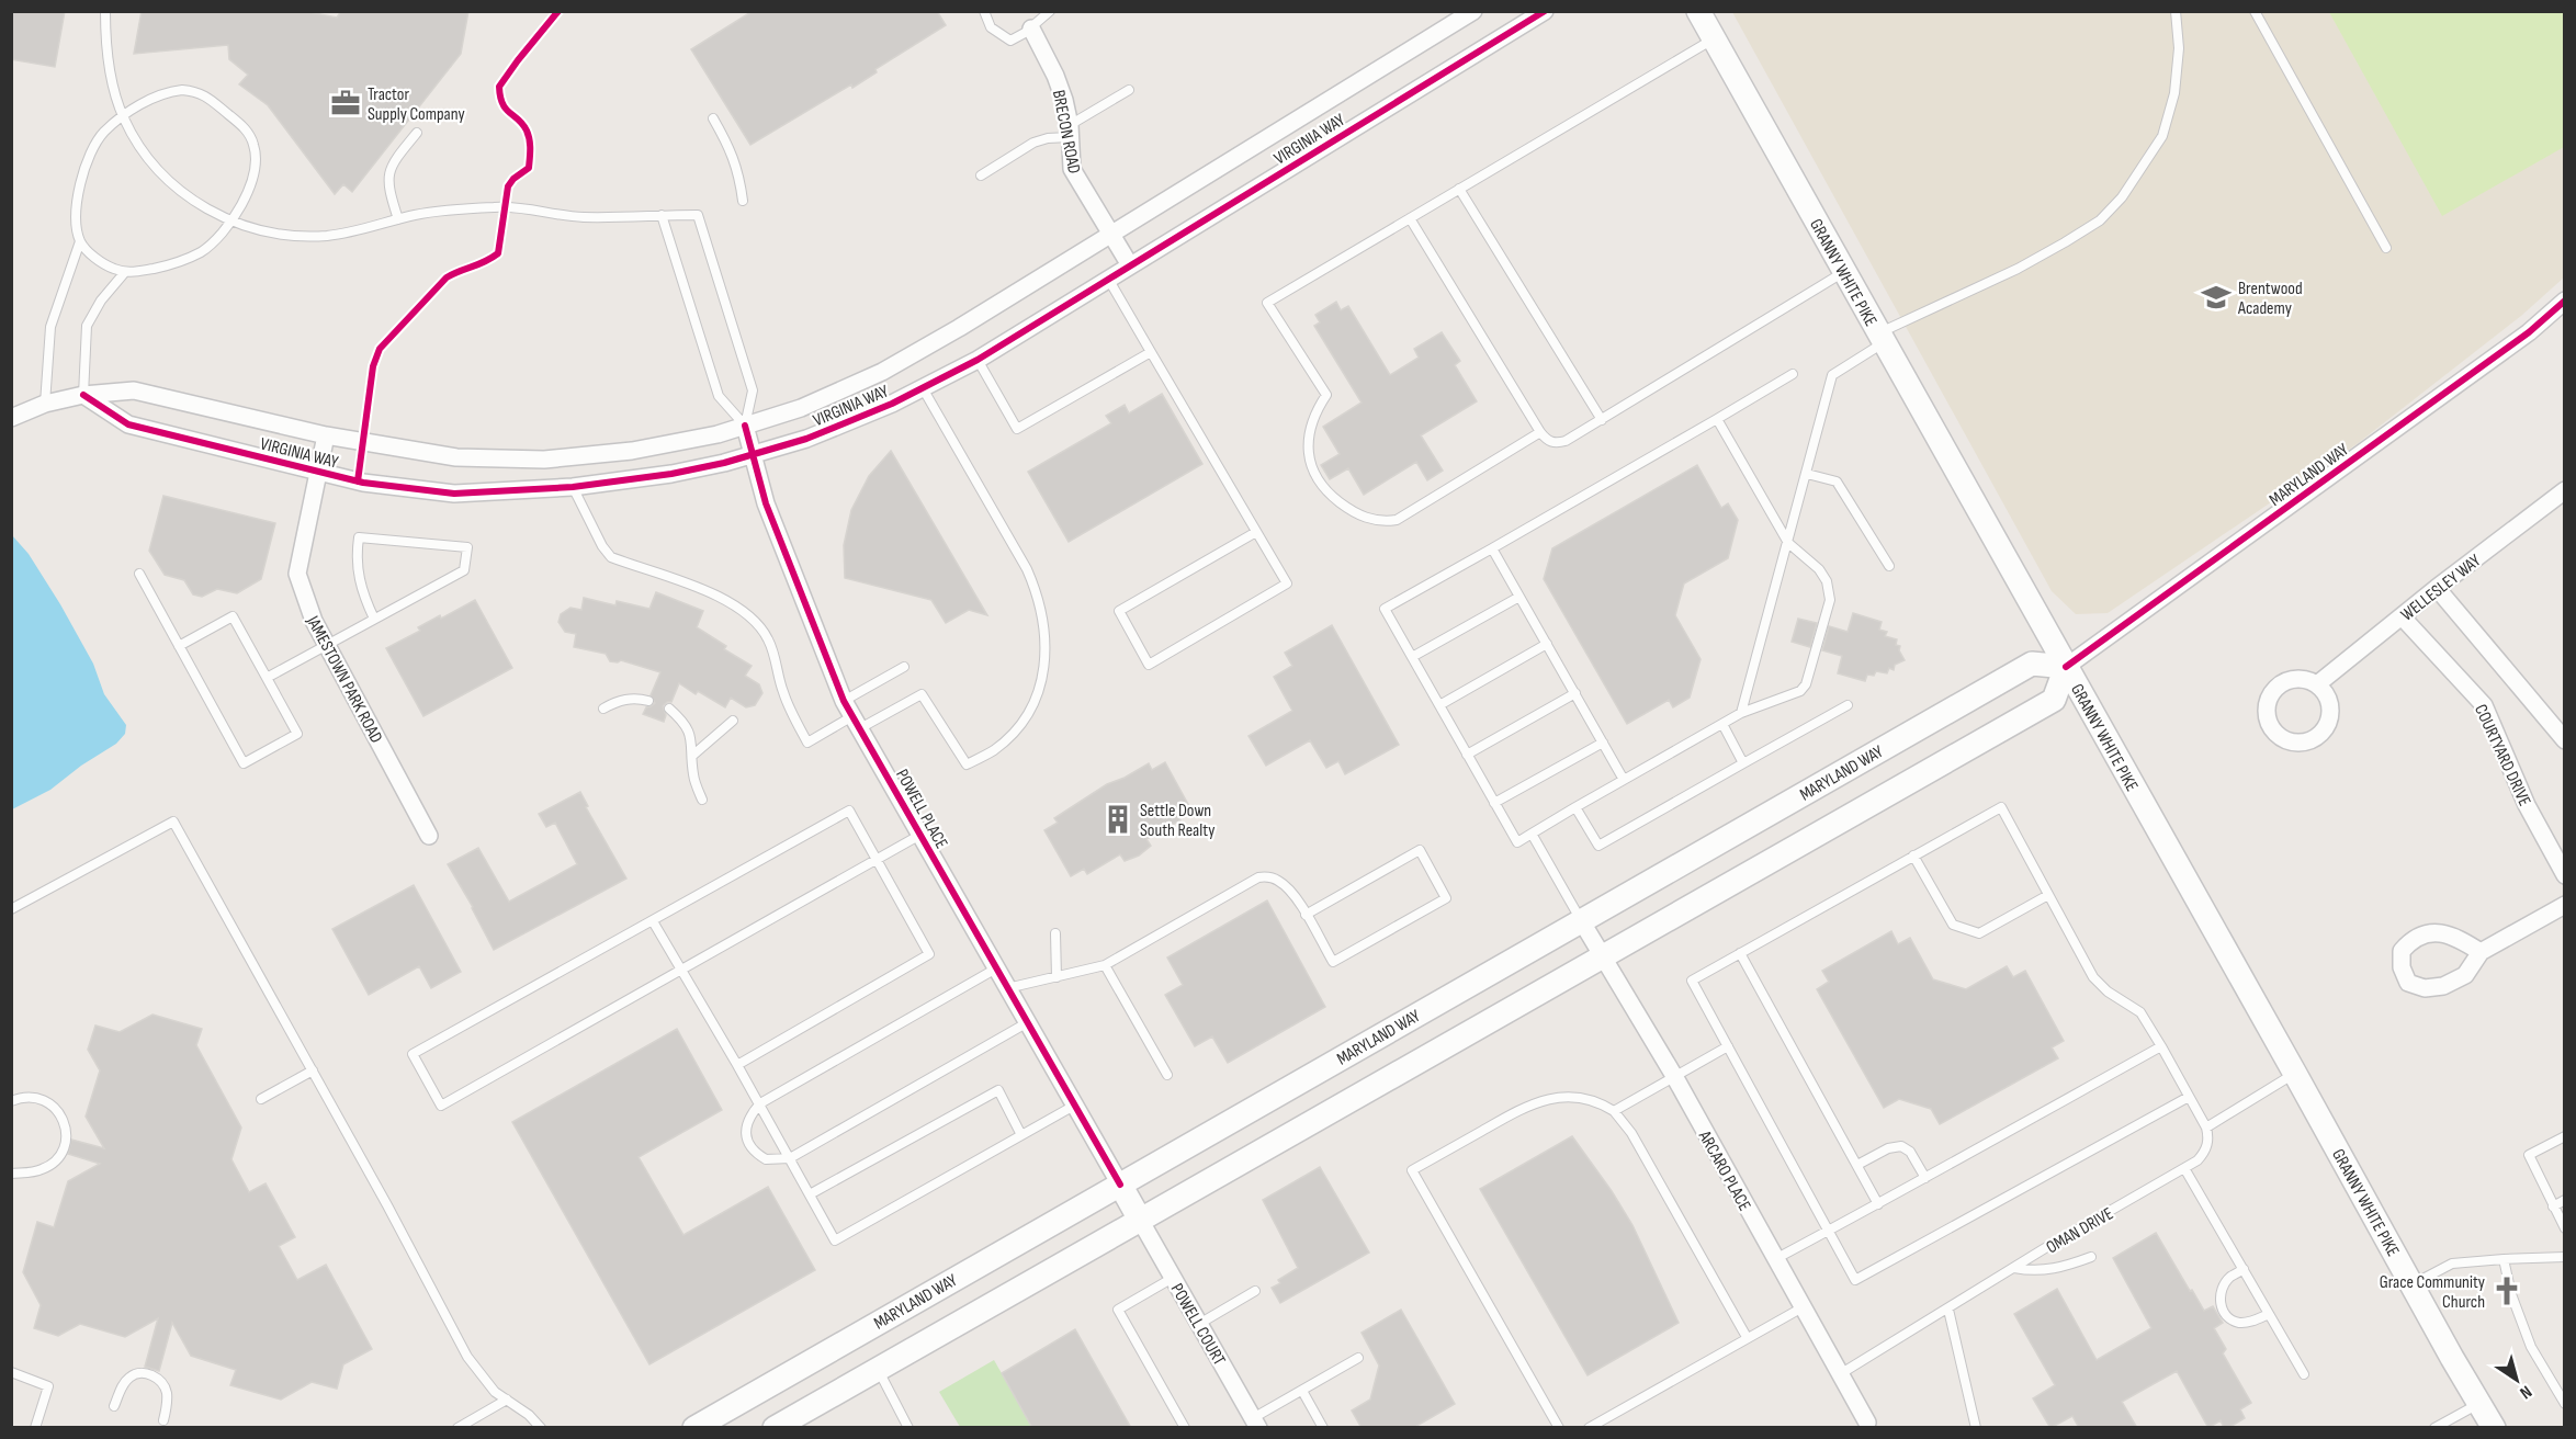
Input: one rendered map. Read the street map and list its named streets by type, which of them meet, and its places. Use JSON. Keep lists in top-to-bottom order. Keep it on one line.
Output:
{"streets":{"main road":["GRANNY WHITE PIKE","MARYLAND WAY"],"street":["BRECON ROAD","VIRGINIA WAY","WELLESLEY WAY","JAMESTOWN PARK ROAD","COURTYARD DRIVE","POWELL PLACE","ARCARO PLACE","POWELL COURT"],"lane":["OMAN DRIVE"]},"crossings":[["BRECON ROAD","VIRGINIA WAY"],["VIRGINIA WAY","JAMESTOWN PARK ROAD"],["VIRGINIA WAY","POWELL PLACE"],["GRANNY WHITE PIKE","MARYLAND WAY"],["MARYLAND WAY","POWELL PLACE"],["MARYLAND WAY","ARCARO PLACE"],["WELLESLEY WAY","COURTYARD DRIVE"],["ARCARO PLACE","OMAN DRIVE"]],"places":{"office":["Tractor Supply Company"],"school or university":["Brentwood Academy"],"building":["Settle Down South Realty"],"church":["Grace Community Church"]},"north":"bottom right"}
